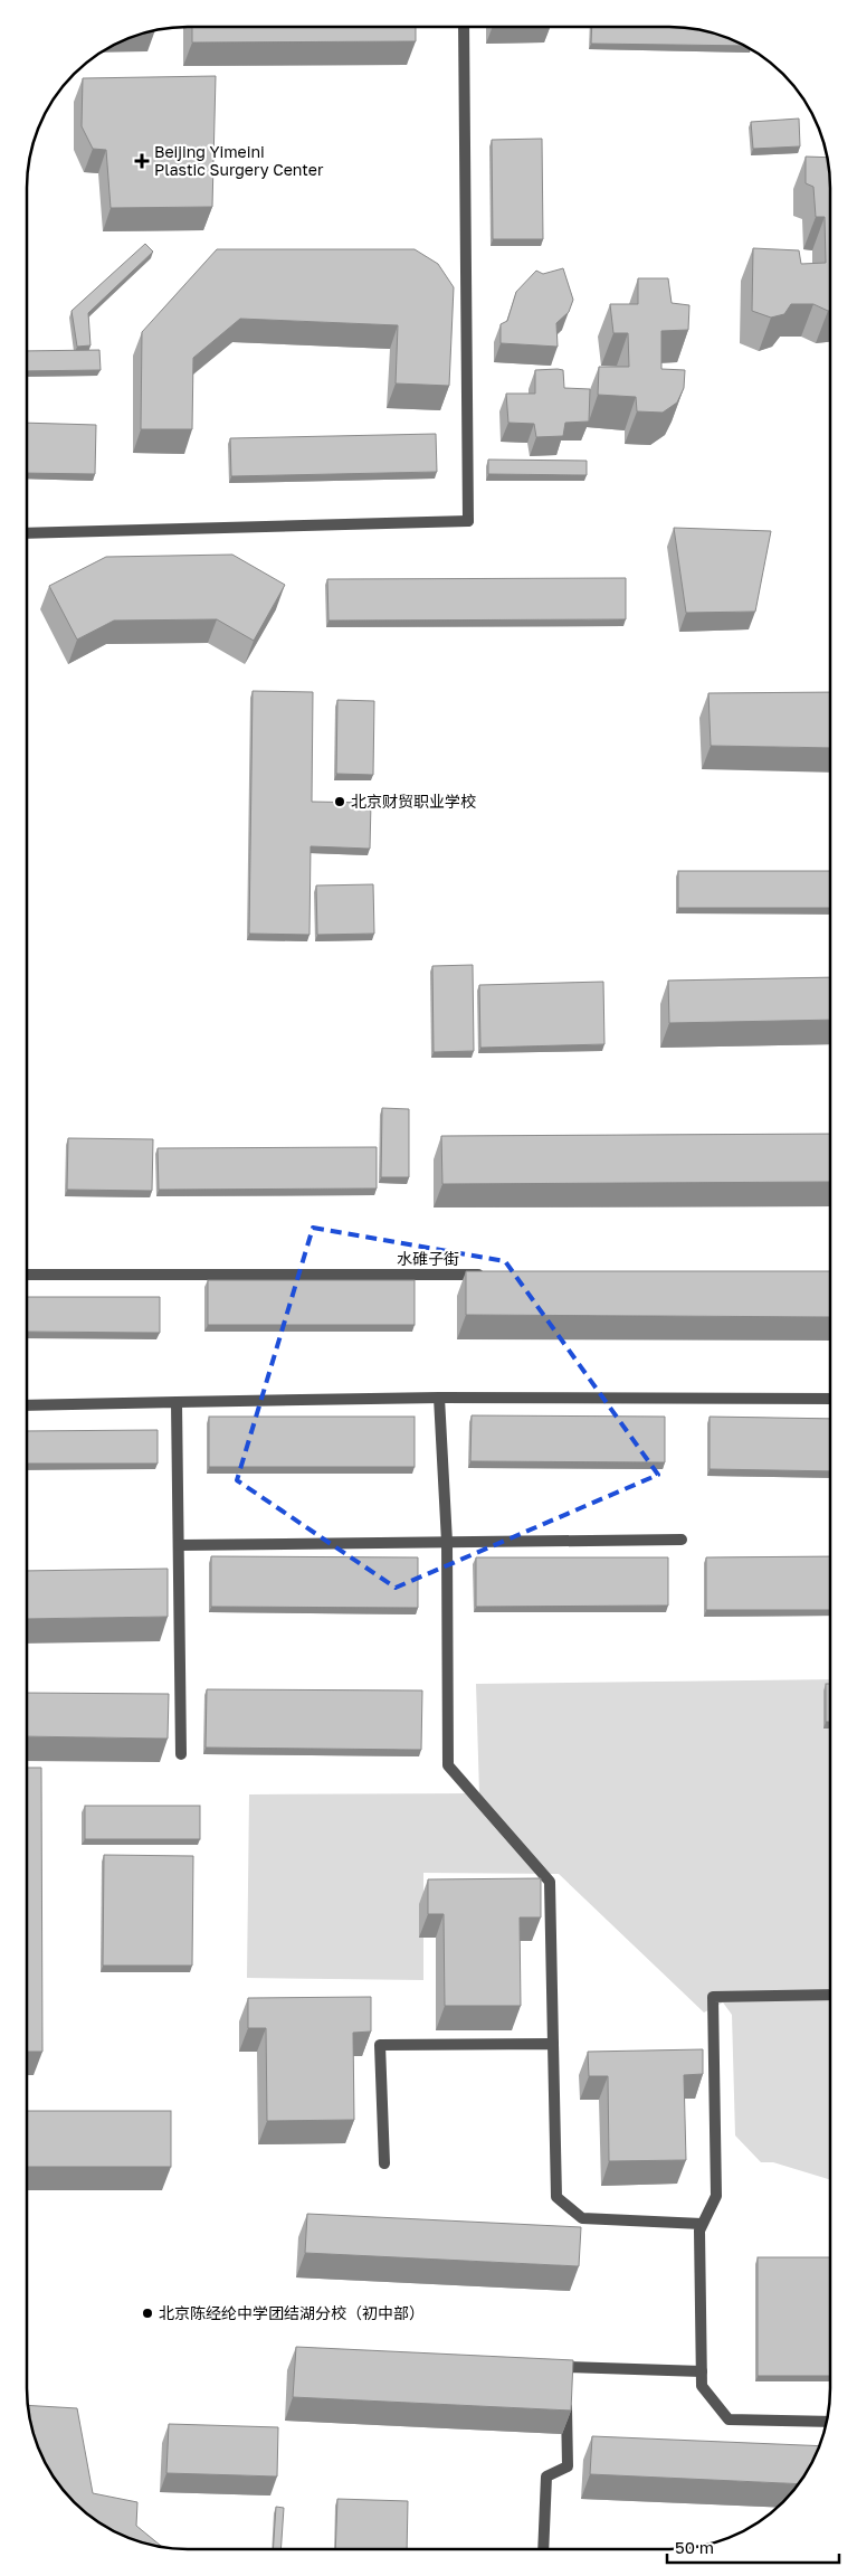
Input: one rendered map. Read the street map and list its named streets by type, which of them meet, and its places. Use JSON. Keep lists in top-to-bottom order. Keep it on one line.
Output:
{"streets":{"street":["水碓子街"]},"places":{"health":["Beijing Yimeini Plastic Surgery Center"],"other":["北京财贸职业学校","北京陈经纶中学团结湖分校（初中部）"]},"scale_bar":"50 m"}
